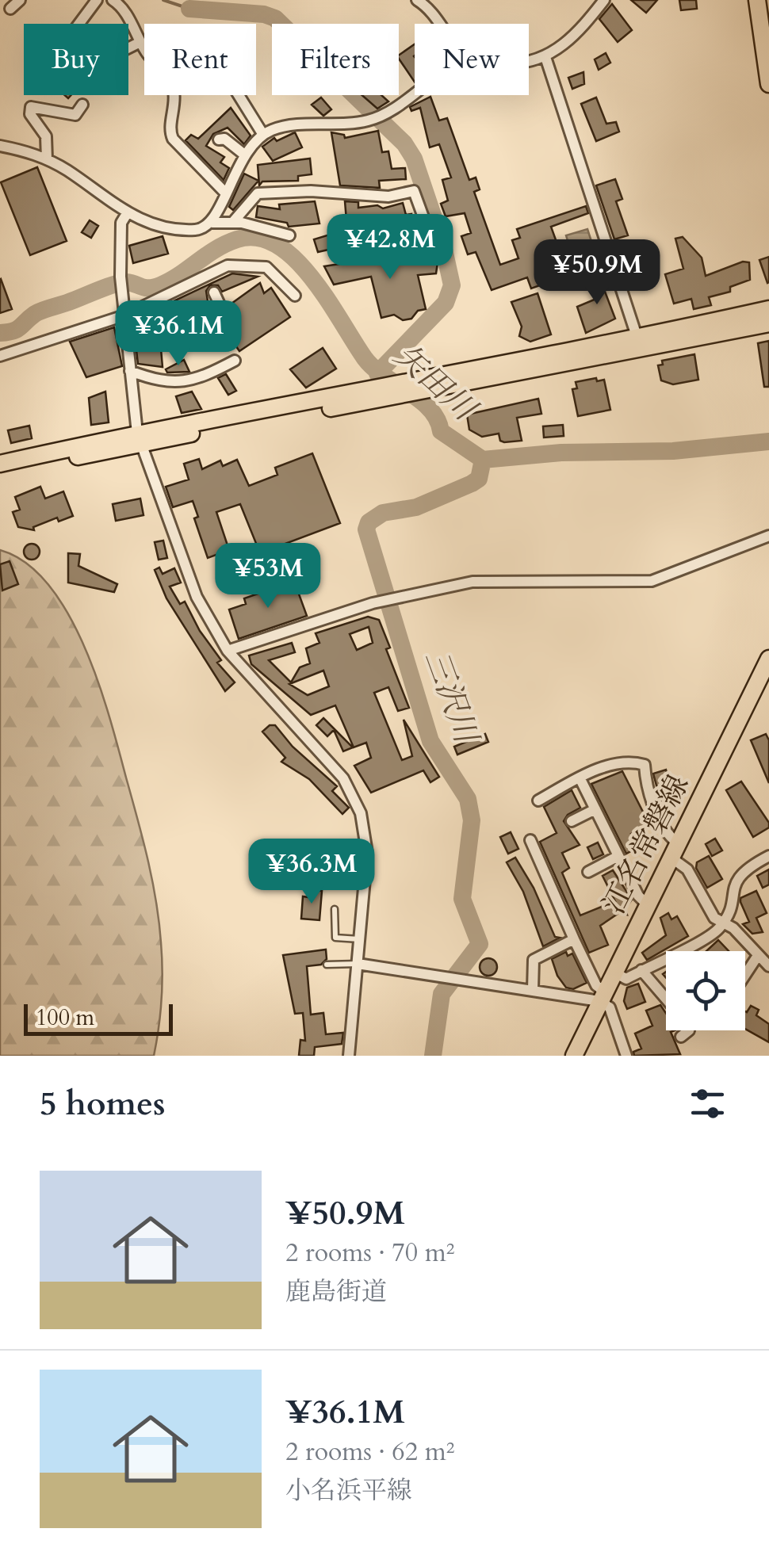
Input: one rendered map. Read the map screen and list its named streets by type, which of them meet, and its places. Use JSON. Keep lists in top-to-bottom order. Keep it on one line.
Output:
{"streets":{"main road":["江名常磐線"]},"water":["矢田川","三沢川"],"scale_bar":"100 m","page":{"chip":["Buy","Rent","Filters","New"],"price":["¥42.8M","¥50.9M","¥36.1M","¥53M","¥36.3M"],"scale":"100 m","heading":"5 homes","list":[{"name":"¥50.9M","note":"2 rooms · 70 m² · 鹿島街道"},{"name":"¥36.1M","note":"2 rooms · 62 m² · 小名浜平線"}]}}
